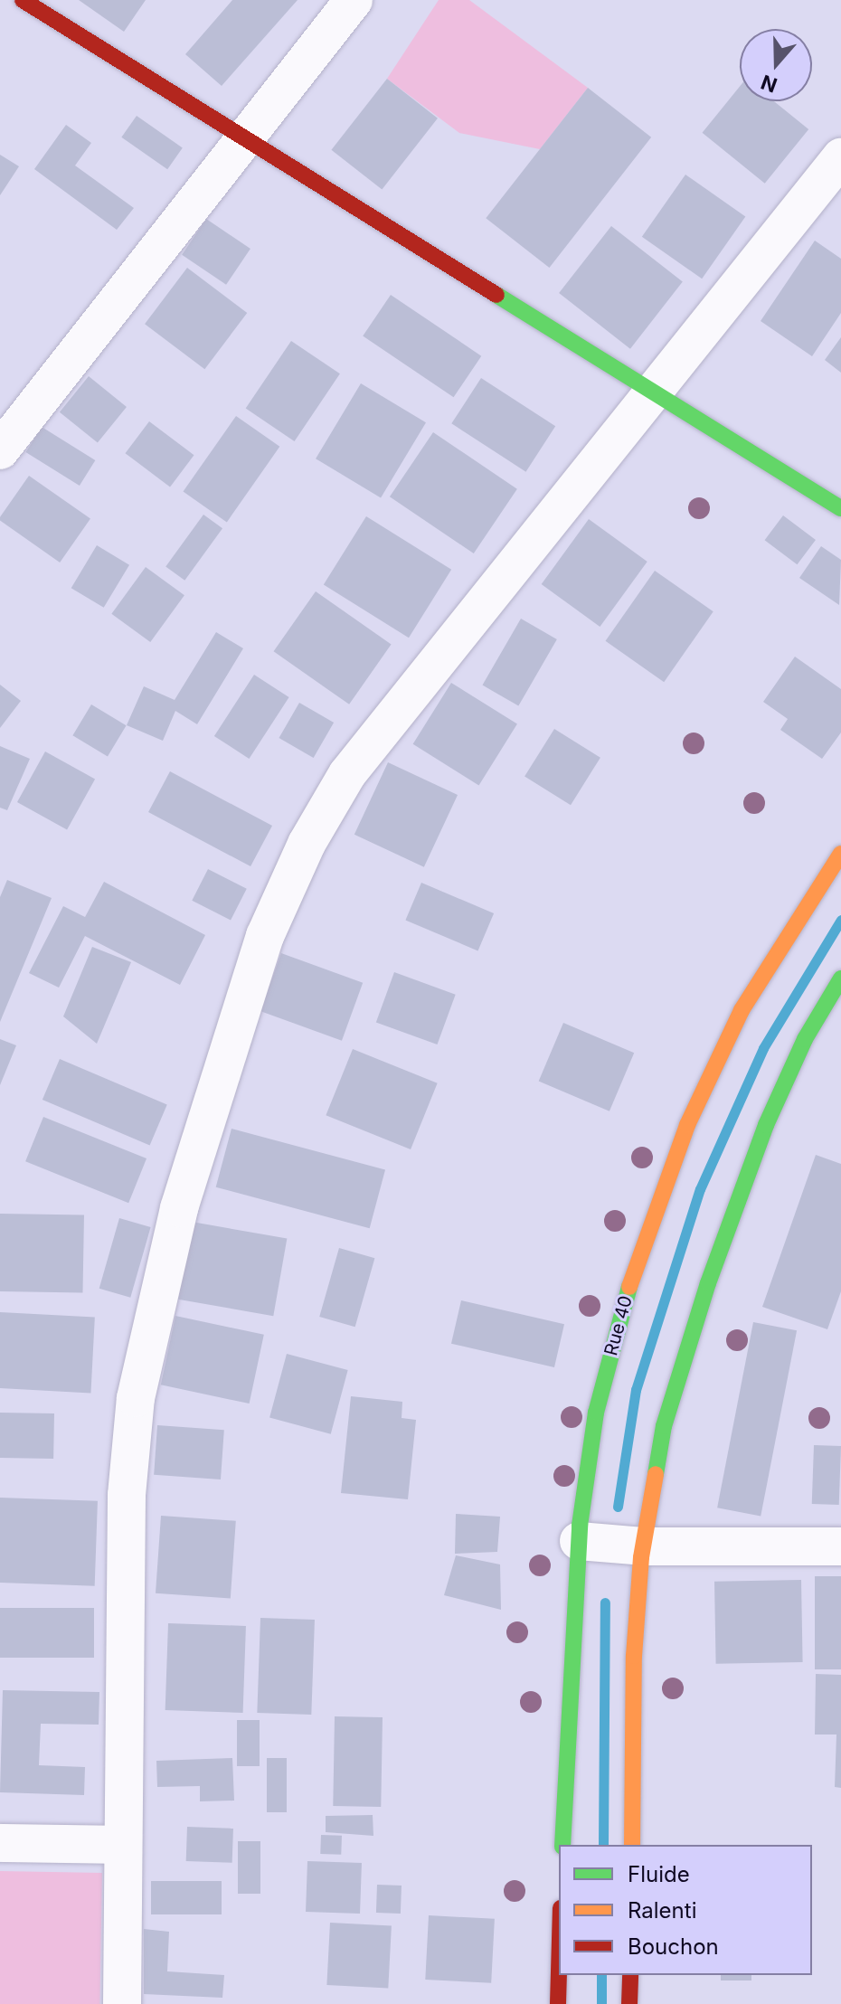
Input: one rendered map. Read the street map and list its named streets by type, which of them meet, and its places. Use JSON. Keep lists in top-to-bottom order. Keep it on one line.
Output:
{"streets":{"main road":["Rue 40"]},"legend":["Fluide","Ralenti","Bouchon"],"north":"bottom"}
